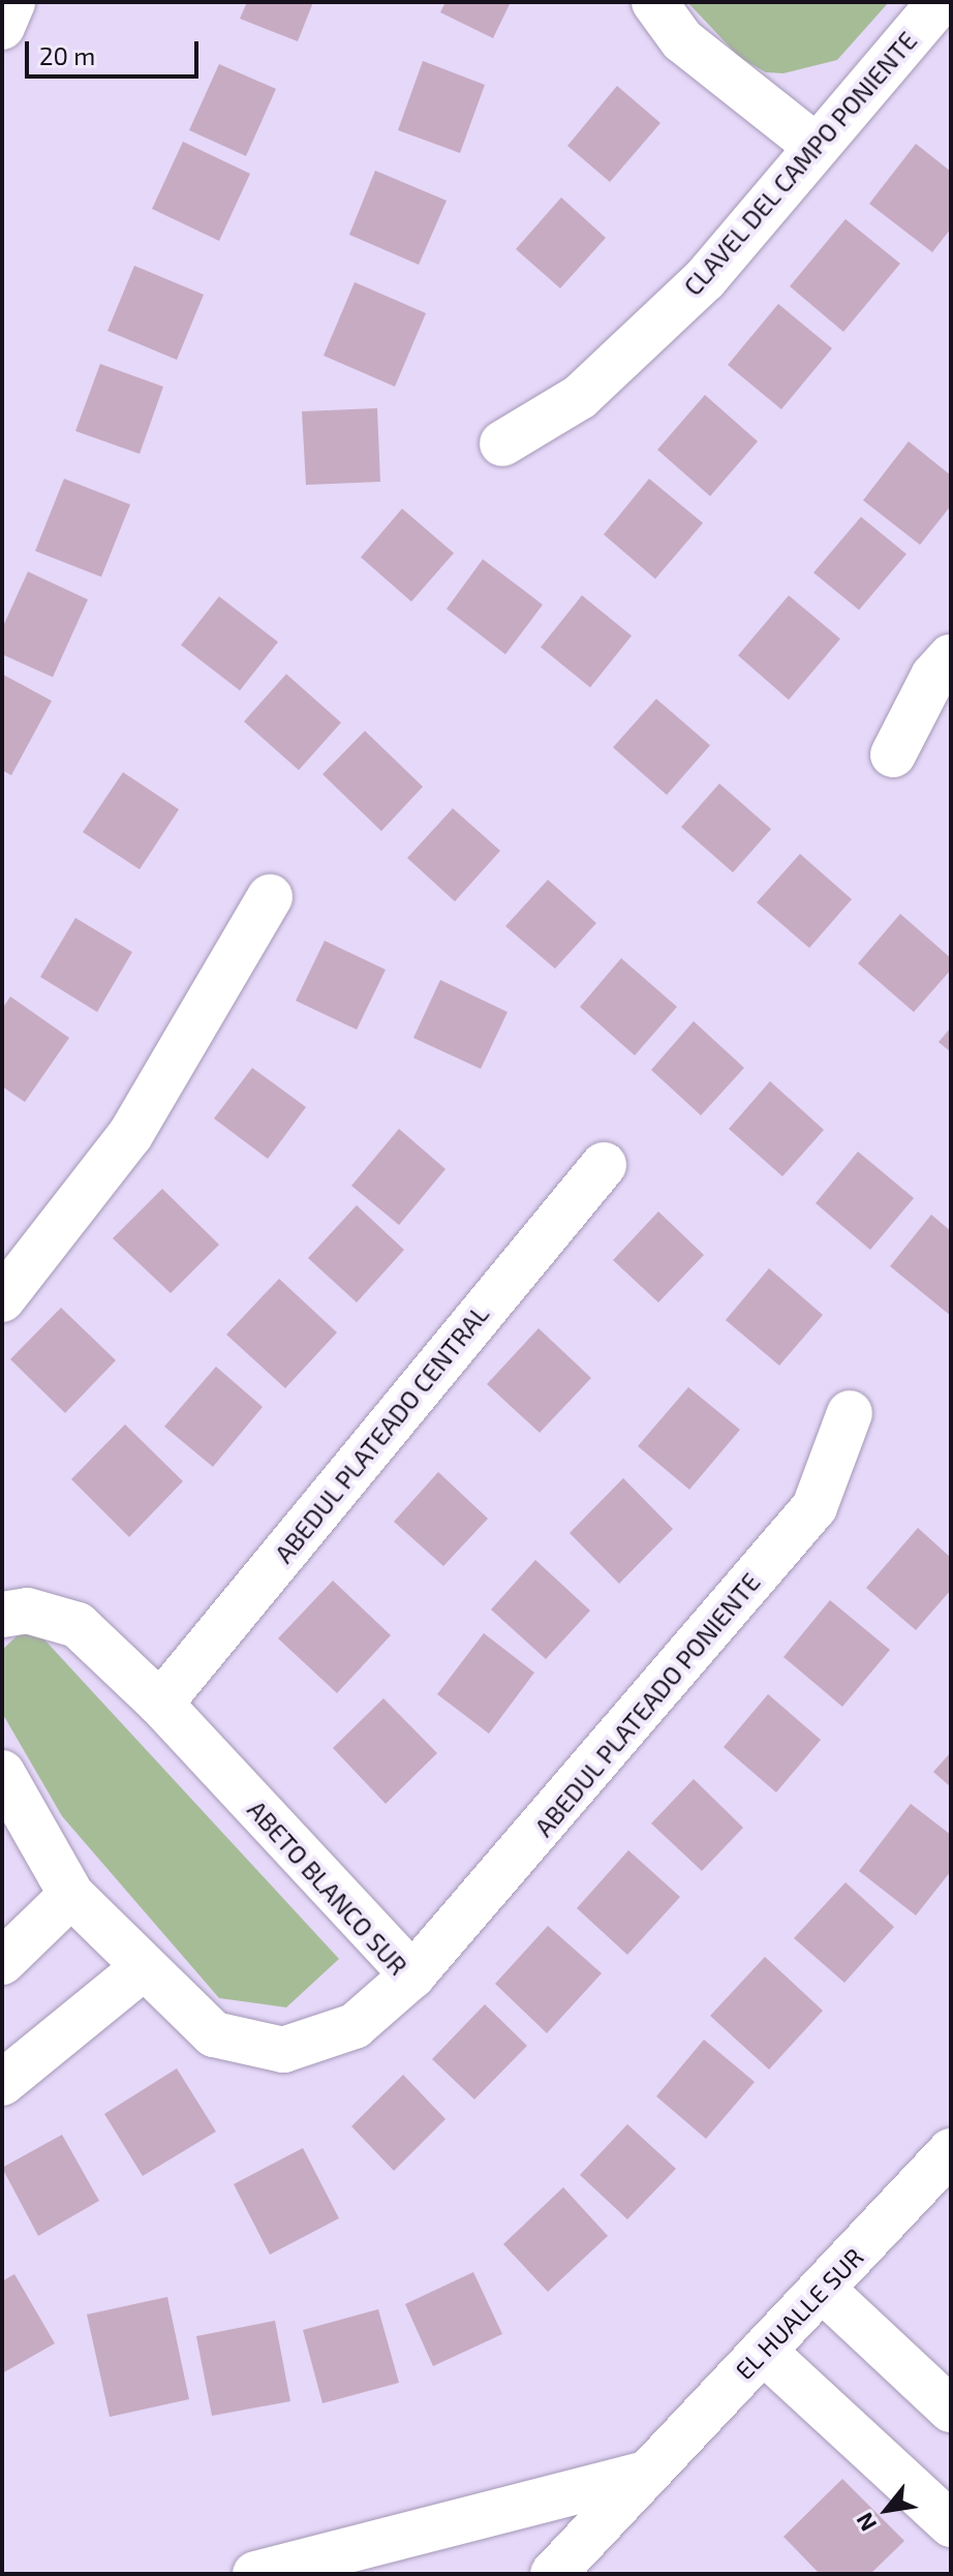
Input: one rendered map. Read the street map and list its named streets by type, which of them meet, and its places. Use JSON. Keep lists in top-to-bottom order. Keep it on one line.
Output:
{"streets":{"street":["CLAVEL DEL CAMPO PONIENTE","ABEDUL PLATEADO CENTRAL","ABEDUL PLATEADO PONIENTE","ABETO BLANCO SUR","EL HUALLE SUR"]},"crossings":[["ABEDUL PLATEADO CENTRAL","ABETO BLANCO SUR"],["ABEDUL PLATEADO PONIENTE","ABETO BLANCO SUR"]],"scale_bar":"20 m","north":"bottom left"}
